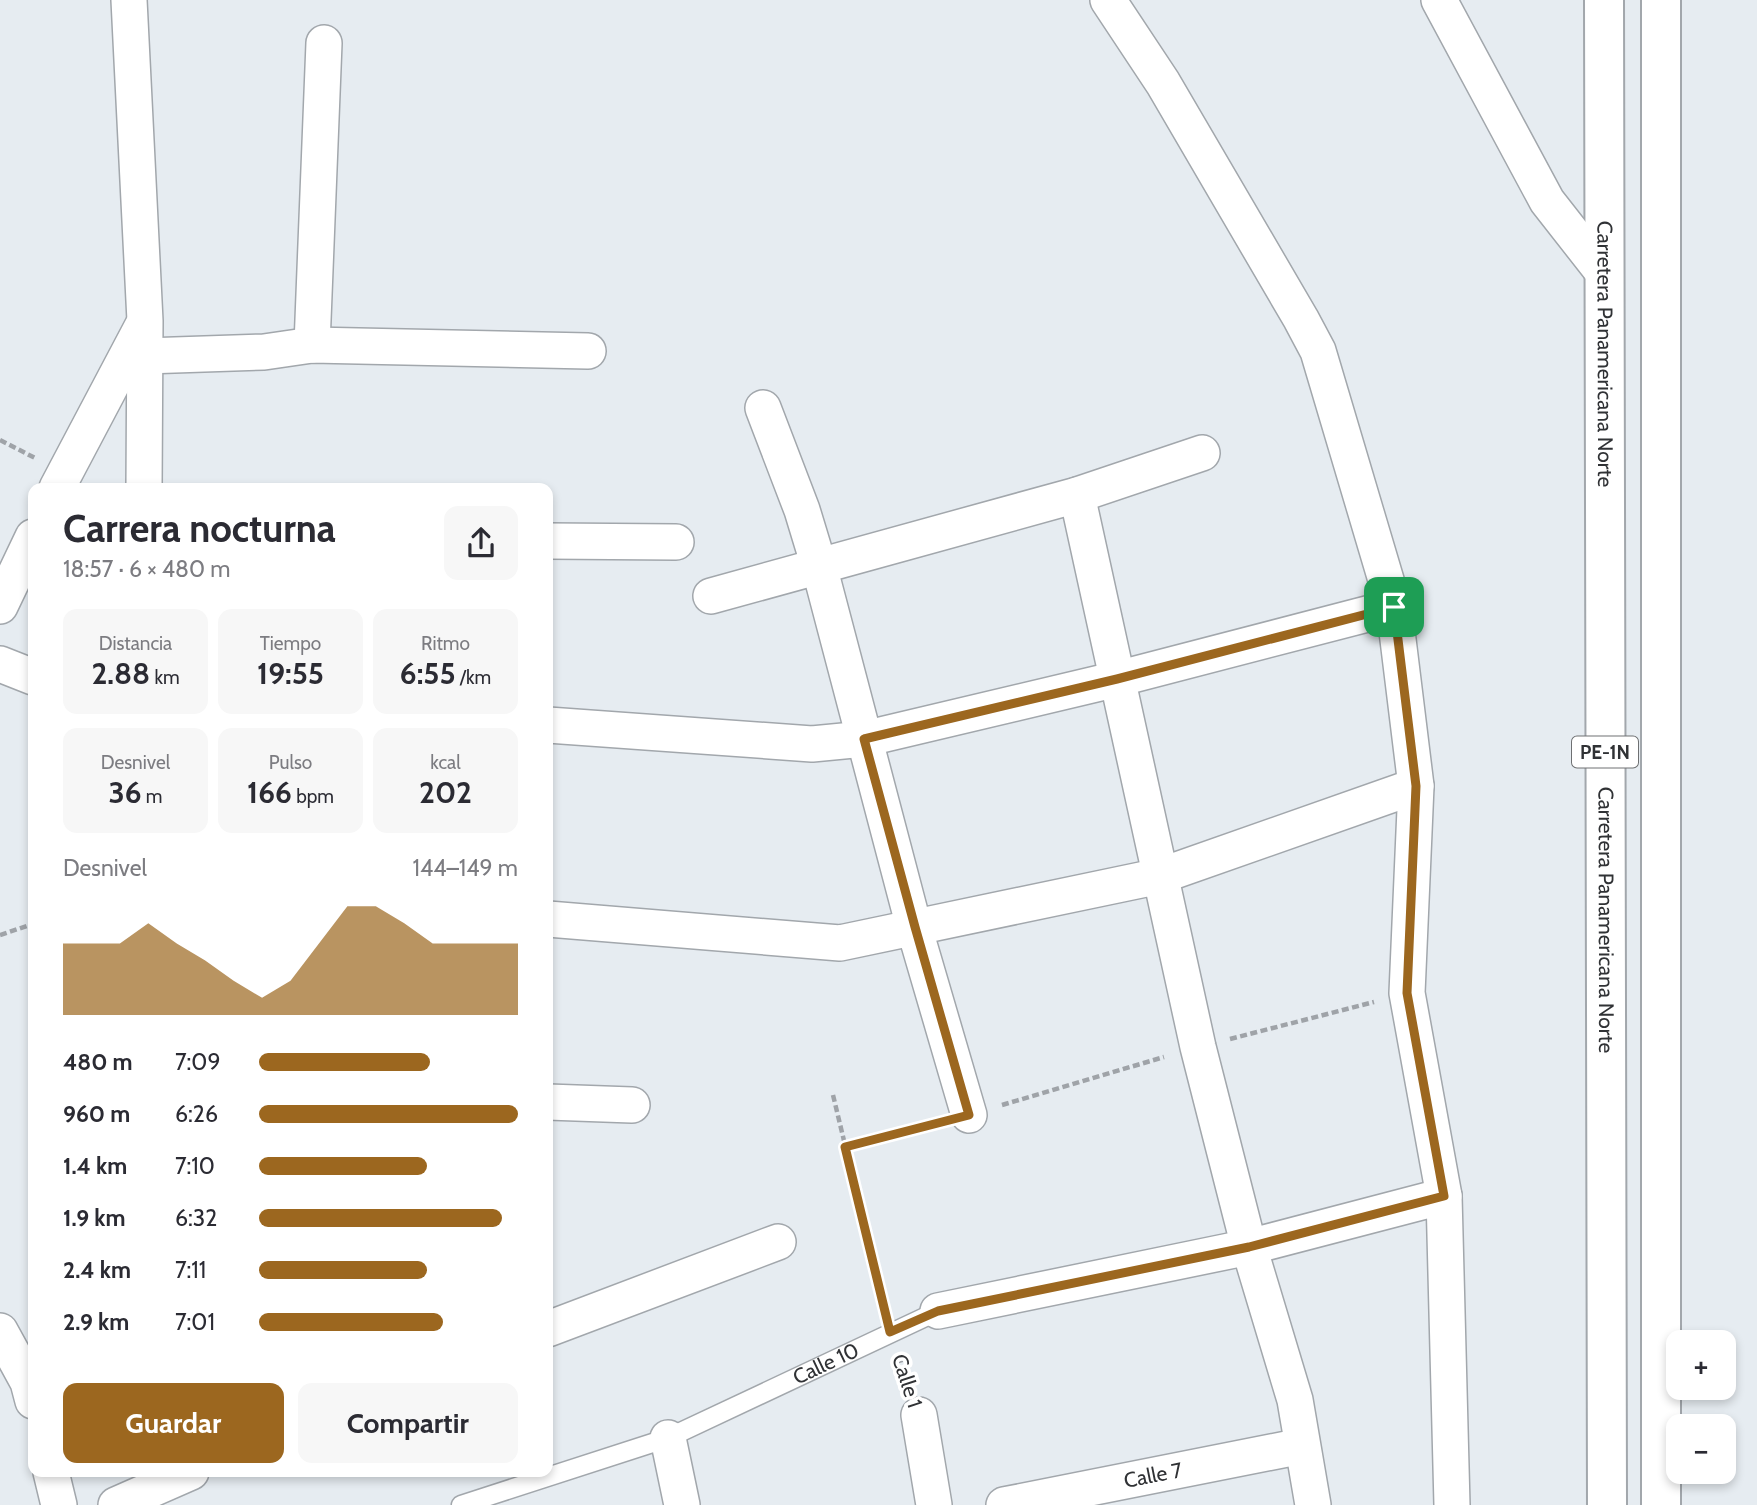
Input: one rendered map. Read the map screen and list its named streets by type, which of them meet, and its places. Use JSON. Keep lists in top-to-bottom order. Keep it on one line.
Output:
{"streets":{"highway":["Carretera Panamericana Norte","PE-1N"],"street":["Calle 10","Calle 1","Calle 7"]},"crossings":[["Calle 10","Calle 1"]],"page":{"heading":["Carrera nocturna","18:57 · 6 × 480 m"],"stats":[["Distancia","2.88 km"],["Tiempo","19:55"],["Ritmo","6:55 /km"],["Desnivel","36 m"],["Pulso","166 bpm"],["kcal","202"]],"chart":["Desnivel","144–149 m"],"list":[{"name":"480 m","note":"7:09"},{"name":"960 m","note":"6:26"},{"name":"1.4 km","note":"7:10"},{"name":"1.9 km","note":"6:32"},{"name":"2.4 km","note":"7:11"},{"name":"2.9 km","note":"7:01"}],"map_buttons":["+","−"],"buttons":["Guardar","Compartir"]}}
